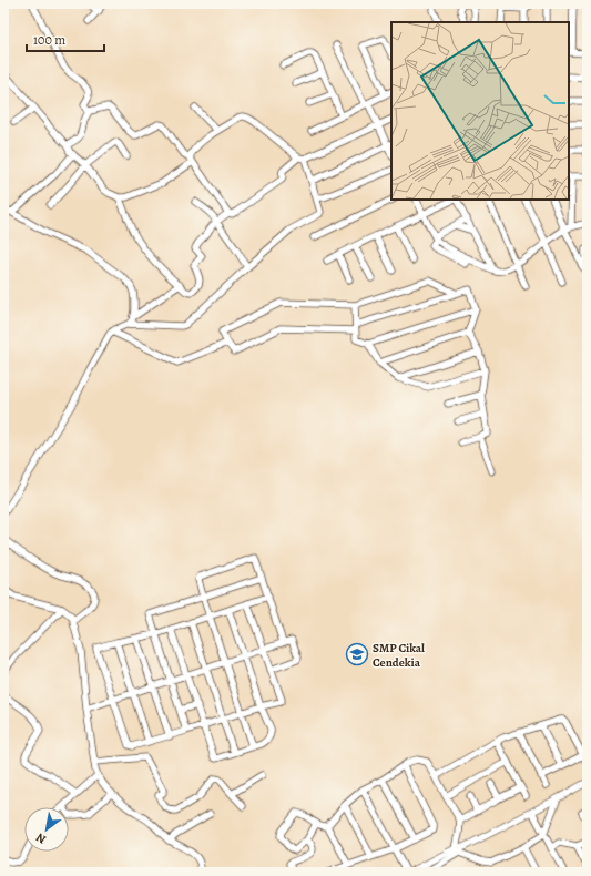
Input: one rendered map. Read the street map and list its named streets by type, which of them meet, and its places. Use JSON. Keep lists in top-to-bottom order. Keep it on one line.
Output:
{"places":{"school or university":["SMP Cikal Cendekia"]},"scale_bar":"100 m","north":"bottom left"}
